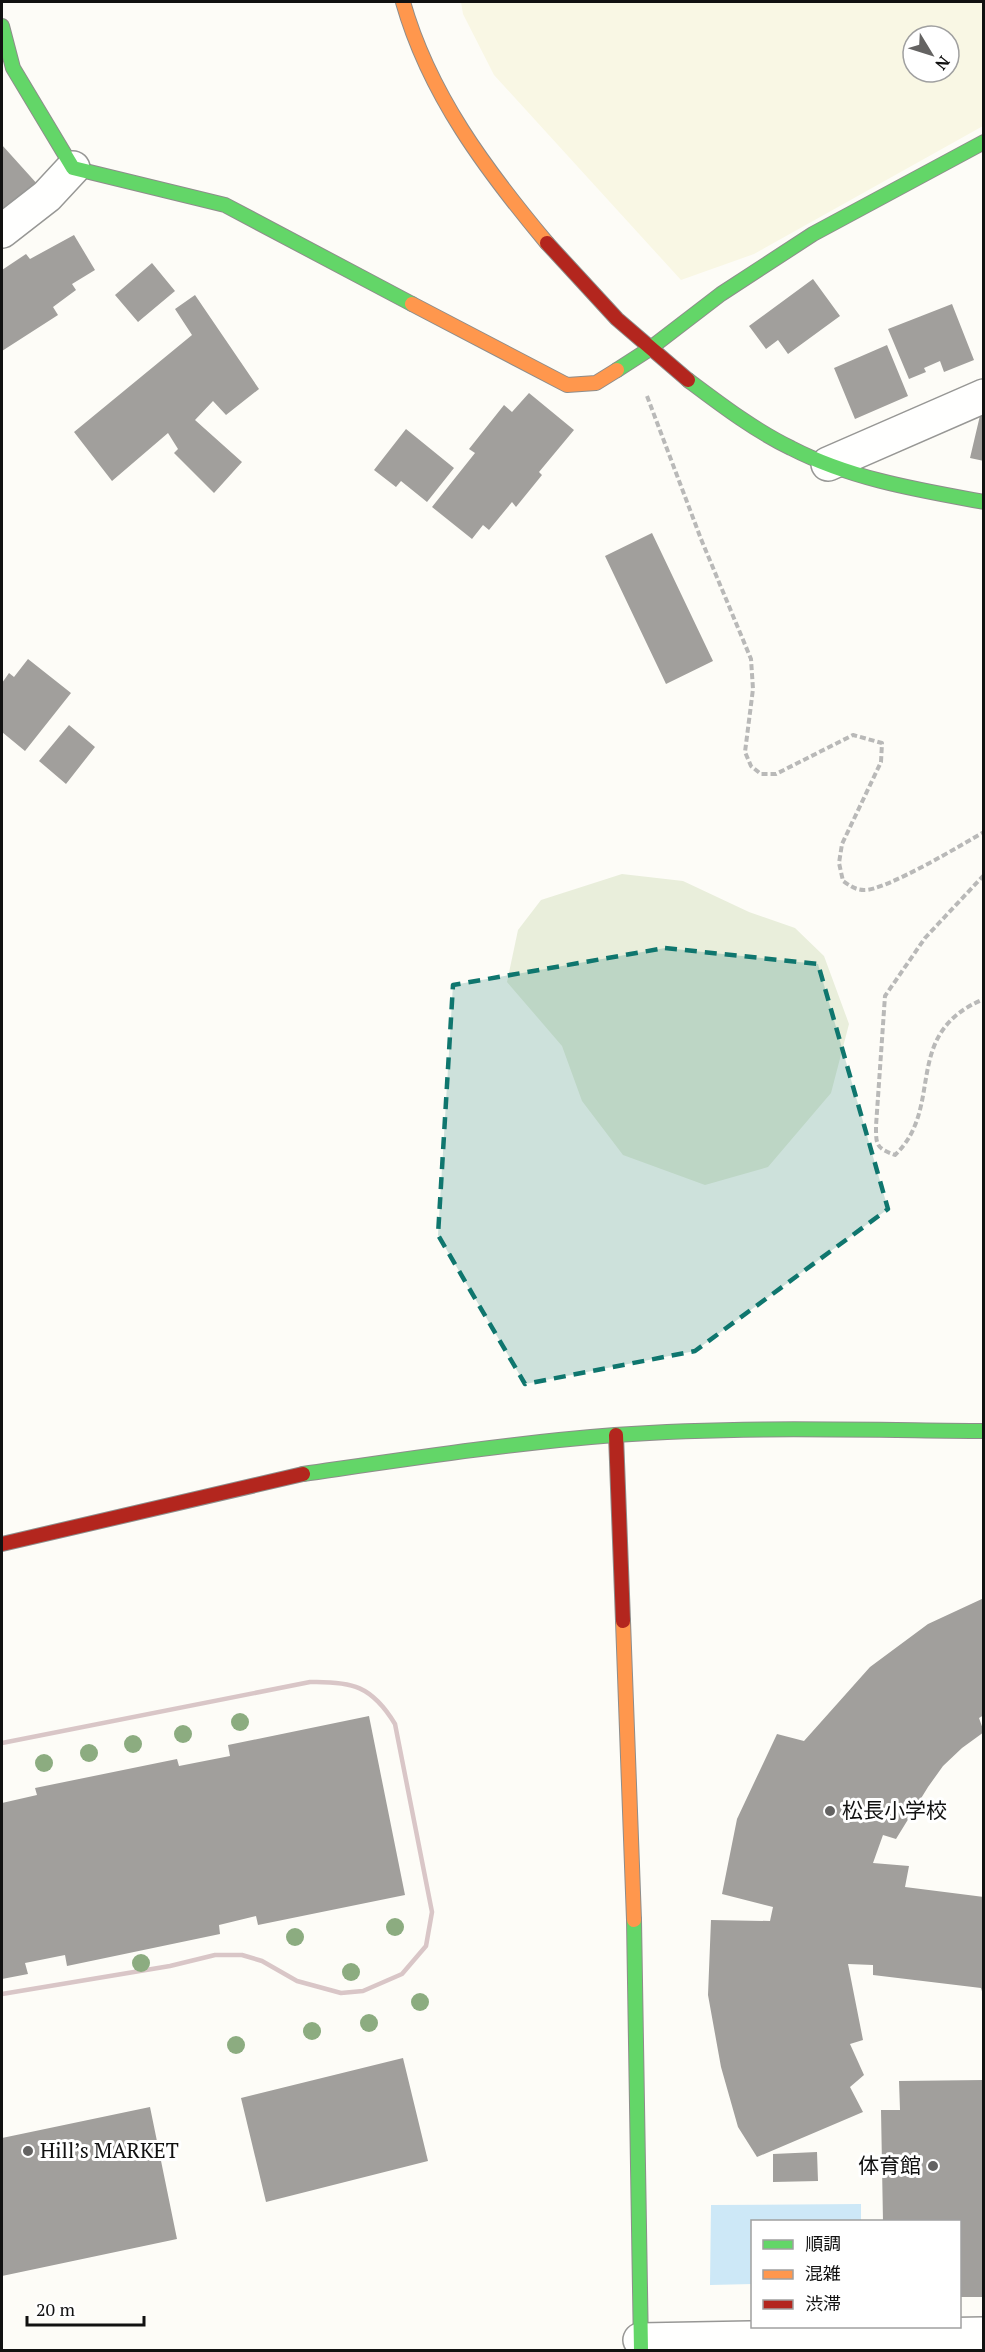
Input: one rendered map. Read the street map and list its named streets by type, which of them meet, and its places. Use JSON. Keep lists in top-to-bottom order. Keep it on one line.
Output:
{"places":["松長小学校","Hill’s MARKET","体育館"],"legend":["順調","混雑","渋滞"],"scale_bar":"20 m","north":"bottom right"}
